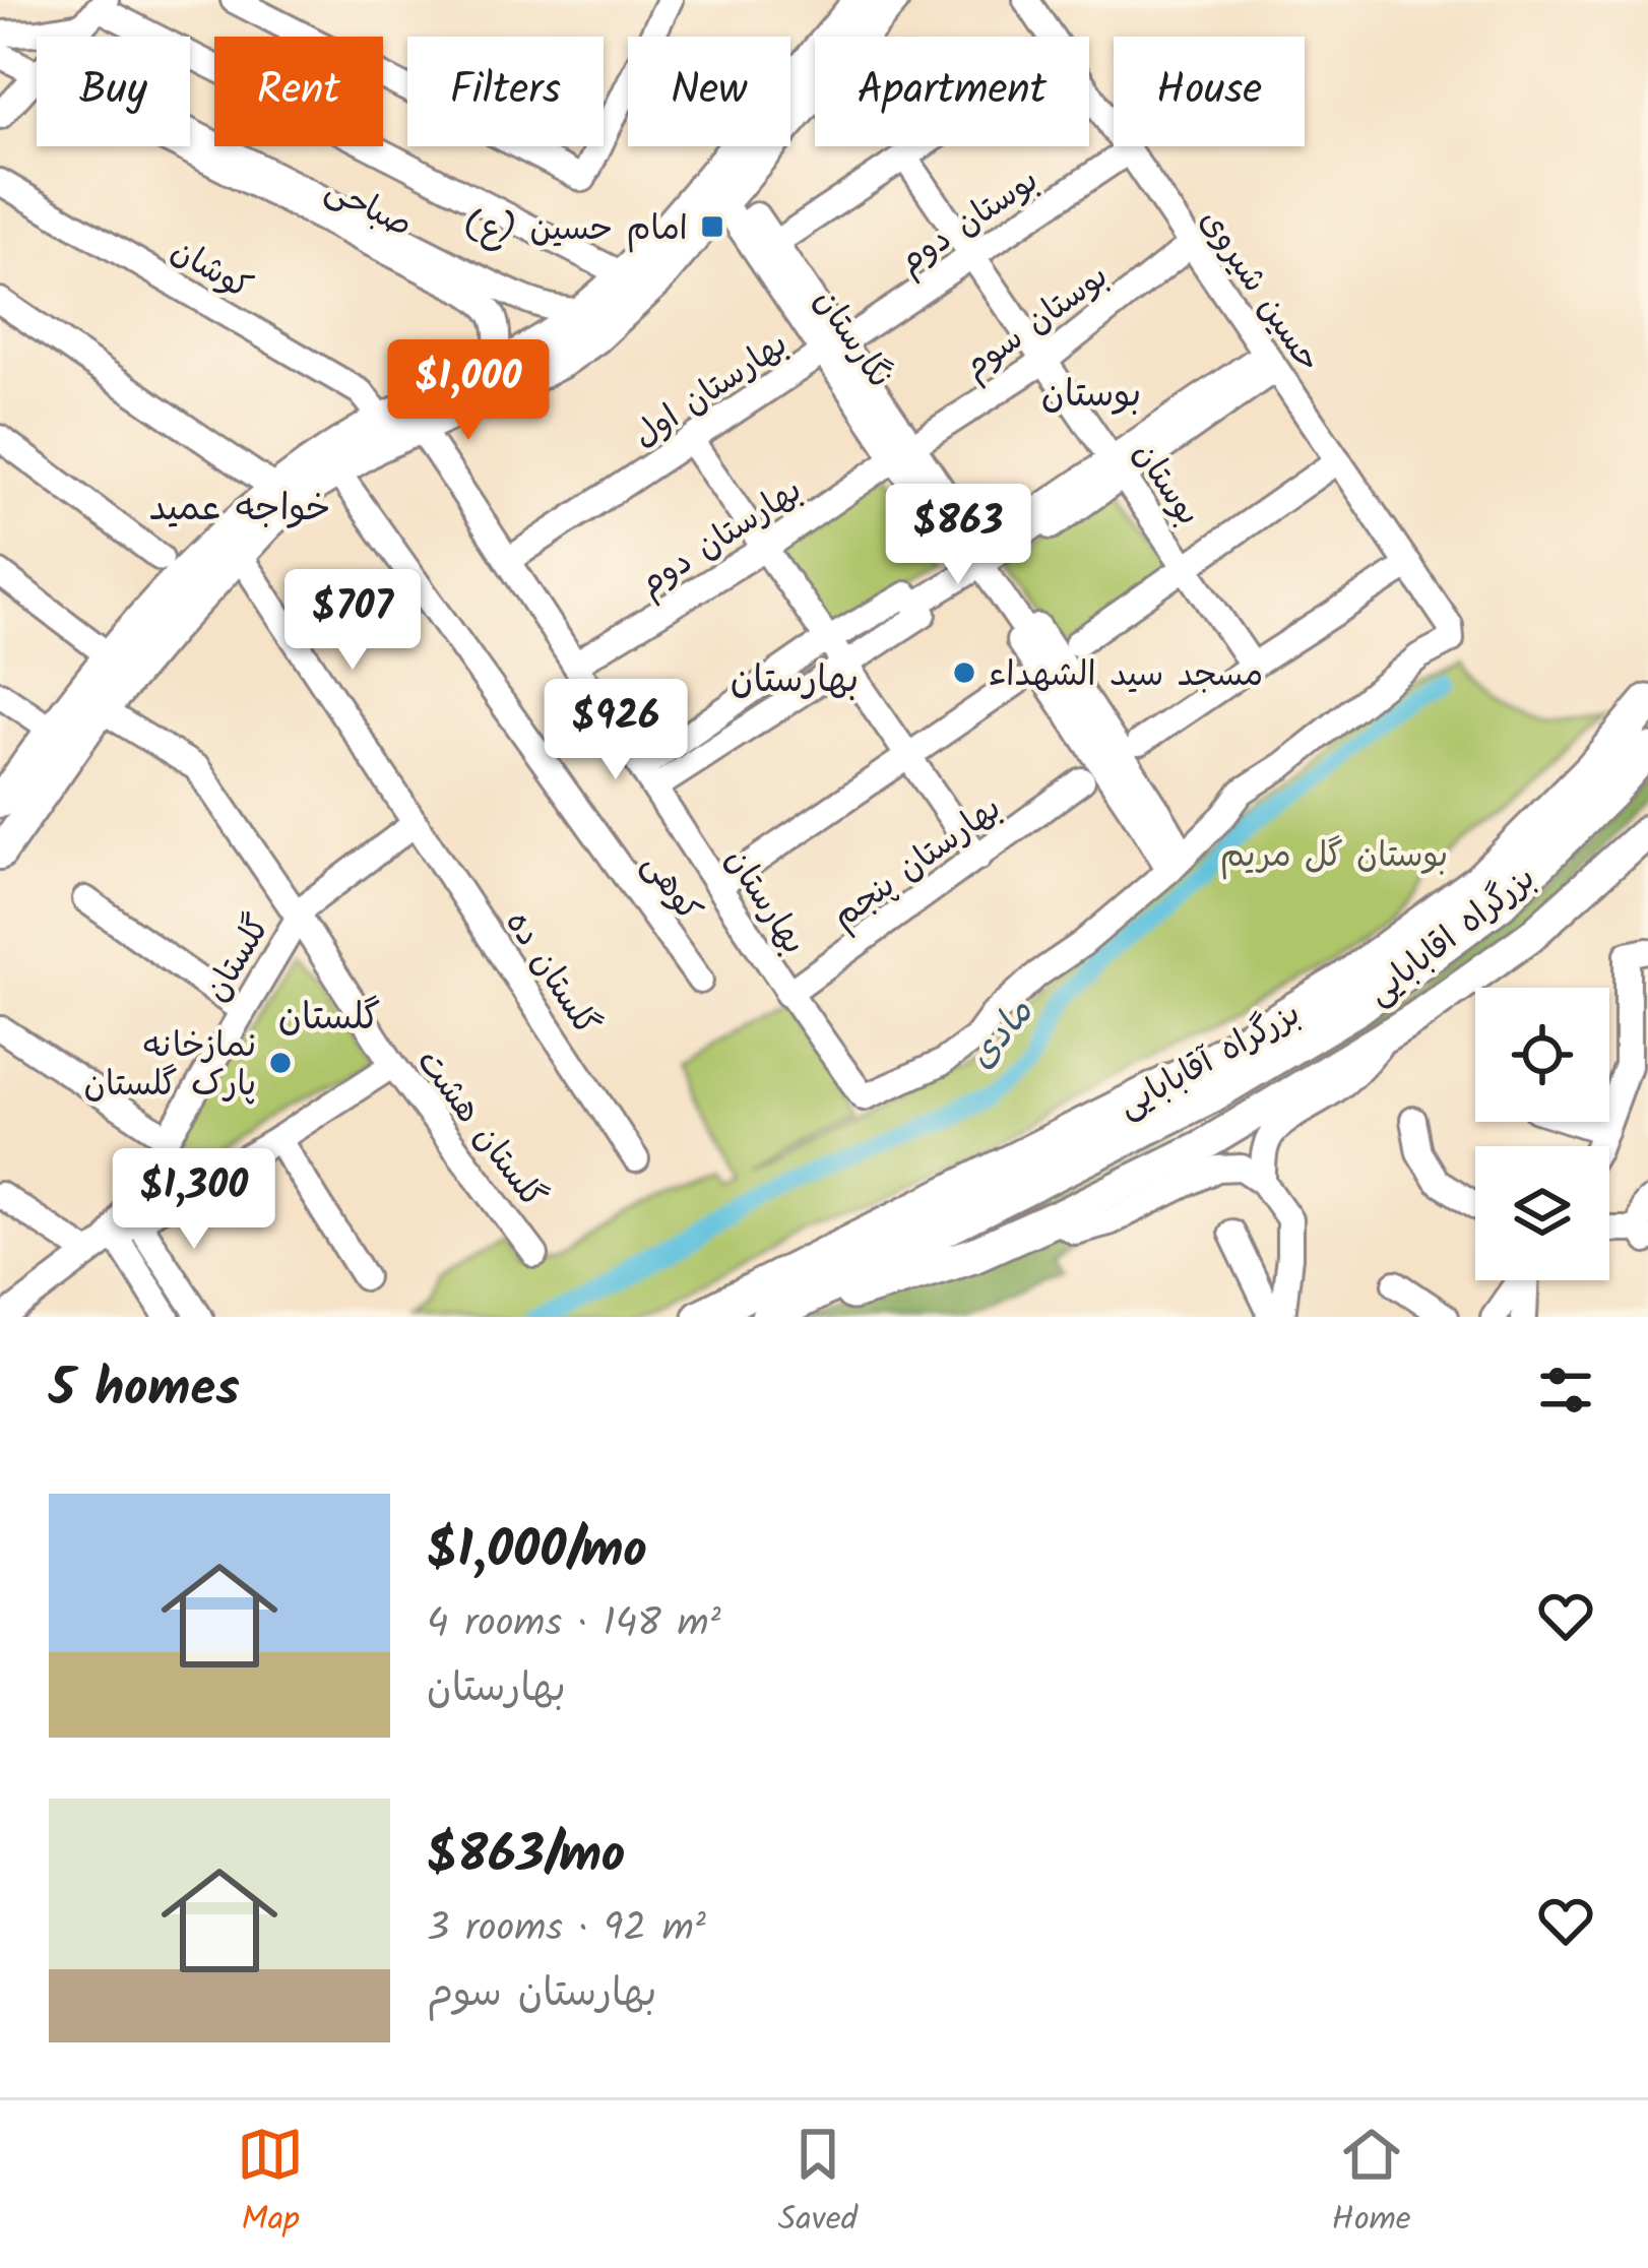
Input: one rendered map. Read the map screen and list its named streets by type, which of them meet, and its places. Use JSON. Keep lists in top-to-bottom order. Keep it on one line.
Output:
{"streets":{"highway":["بزرگراه اقابابایی","بزرگراه آقابابایی"],"street":["صباحی","بوستان دوم","کوشان","حسین شیروی","بوستان سوم","نگارستان","بهارستان اول","بوستان","بهارستان دوم","بهارستان پنجم","کوهی","بهارستان","گلستان","گلستان ده","گلستان هشت"]},"crossings":[["بوستان دوم","حسین شیروی"],["بوستان دوم","نگارستان"],["بوستان دوم","بهارستان اول"],["بوستان دوم","بوستان"],["حسین شیروی","بوستان سوم"],["حسین شیروی","نگارستان"],["حسین شیروی","بهارستان"],["بوستان سوم","نگارستان"],["بوستان سوم","بوستان"],["بوستان سوم","بهارستان دوم"],["نگارستان","بهارستان اول"],["نگارستان","بهارستان دوم"],["نگارستان","بهارستان"],["بهارستان اول","بهارستان"],["بهارستان دوم","بهارستان"],["بهارستان پنجم","بهارستان"],["گلستان","گلستان ده"],["گلستان","گلستان هشت"]],"districts":["بوستان","خواجه عمید","بهارستان","گلستان"],"water":["مادی"],"parks":["بوستان گل مریم"],"places":{"transit":["امام حسین (ع)"],"other":["مسجد سید الشهداء","نمازخانه پارک گلستان"]},"page":{"chip":["Buy","Rent","Filters","New","Apartment","House"],"price":["$1,000","$863","$707","$926","$1,300"],"heading":"5 homes","list":[{"name":"$1,000/mo","note":"4 rooms · 148 m² · بهارستان"},{"name":"$863/mo","note":"3 rooms · 92 m² · بهارستان سوم"}],"tabs":["Map","Saved","Home"]}}
